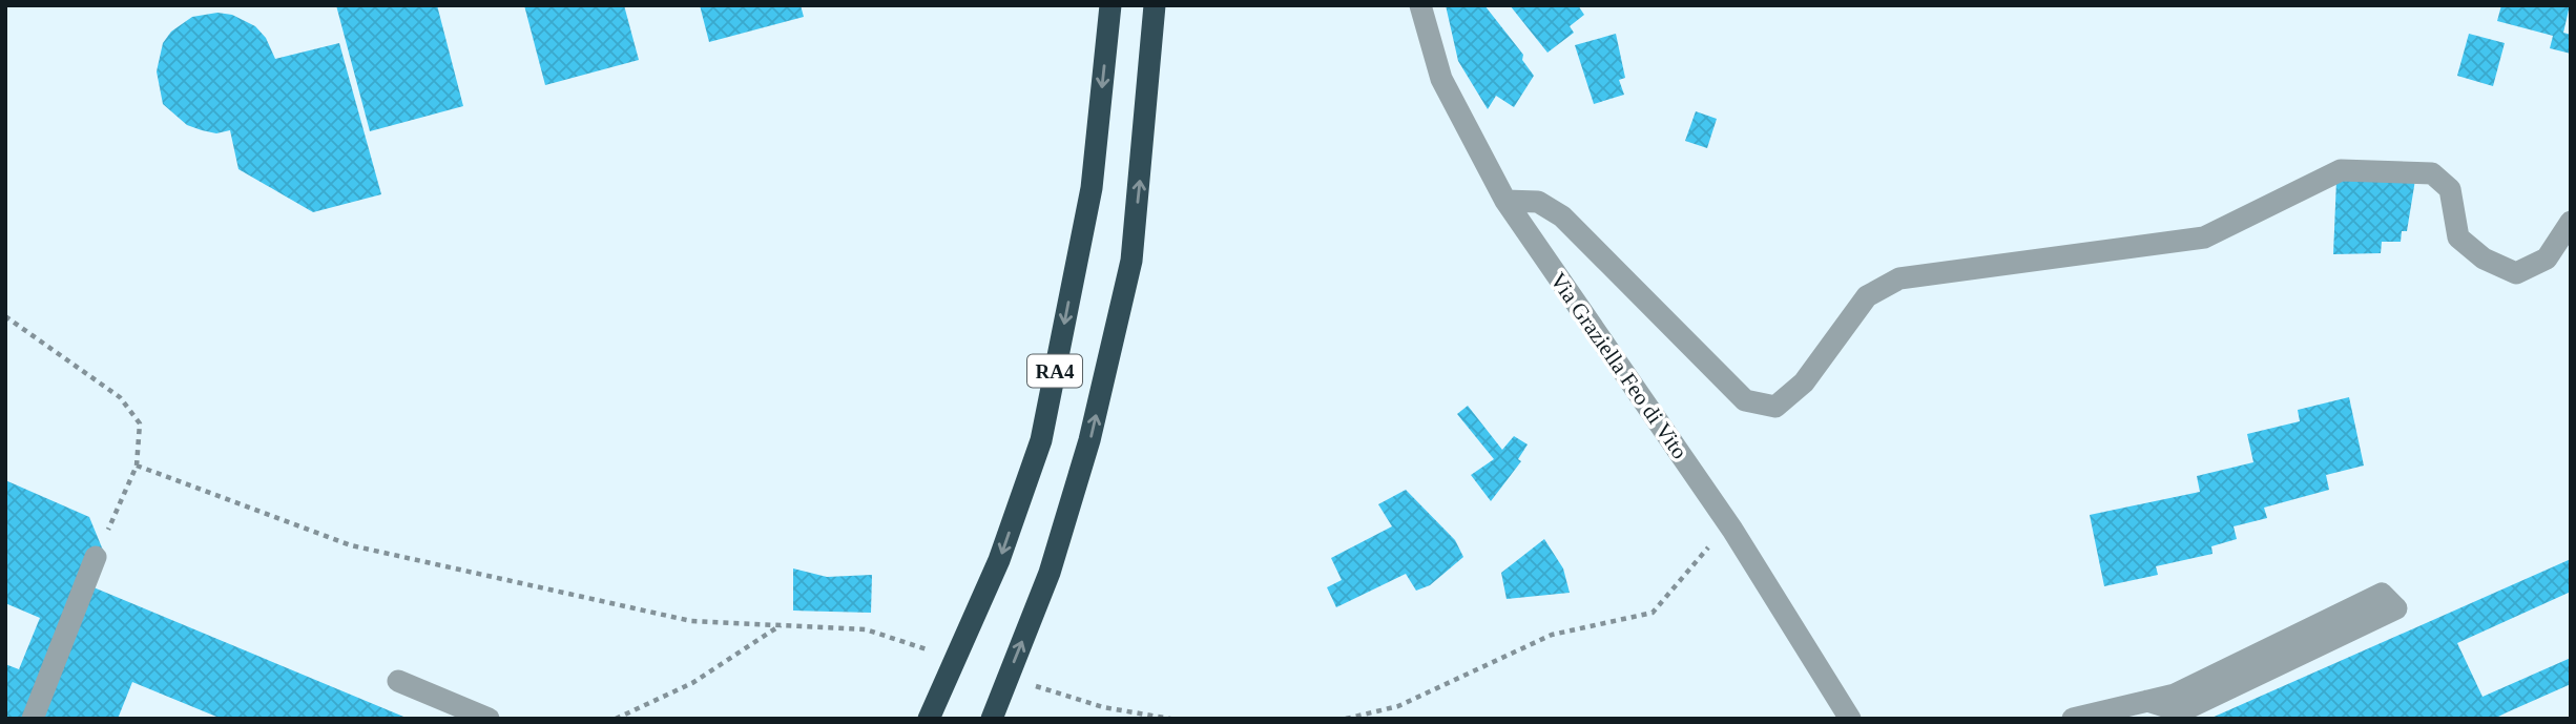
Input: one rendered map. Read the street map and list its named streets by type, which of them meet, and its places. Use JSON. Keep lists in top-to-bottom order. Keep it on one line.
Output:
{"streets":{"highway":["RA4"],"street":["Via Graziella Feo di Vito"]}}
